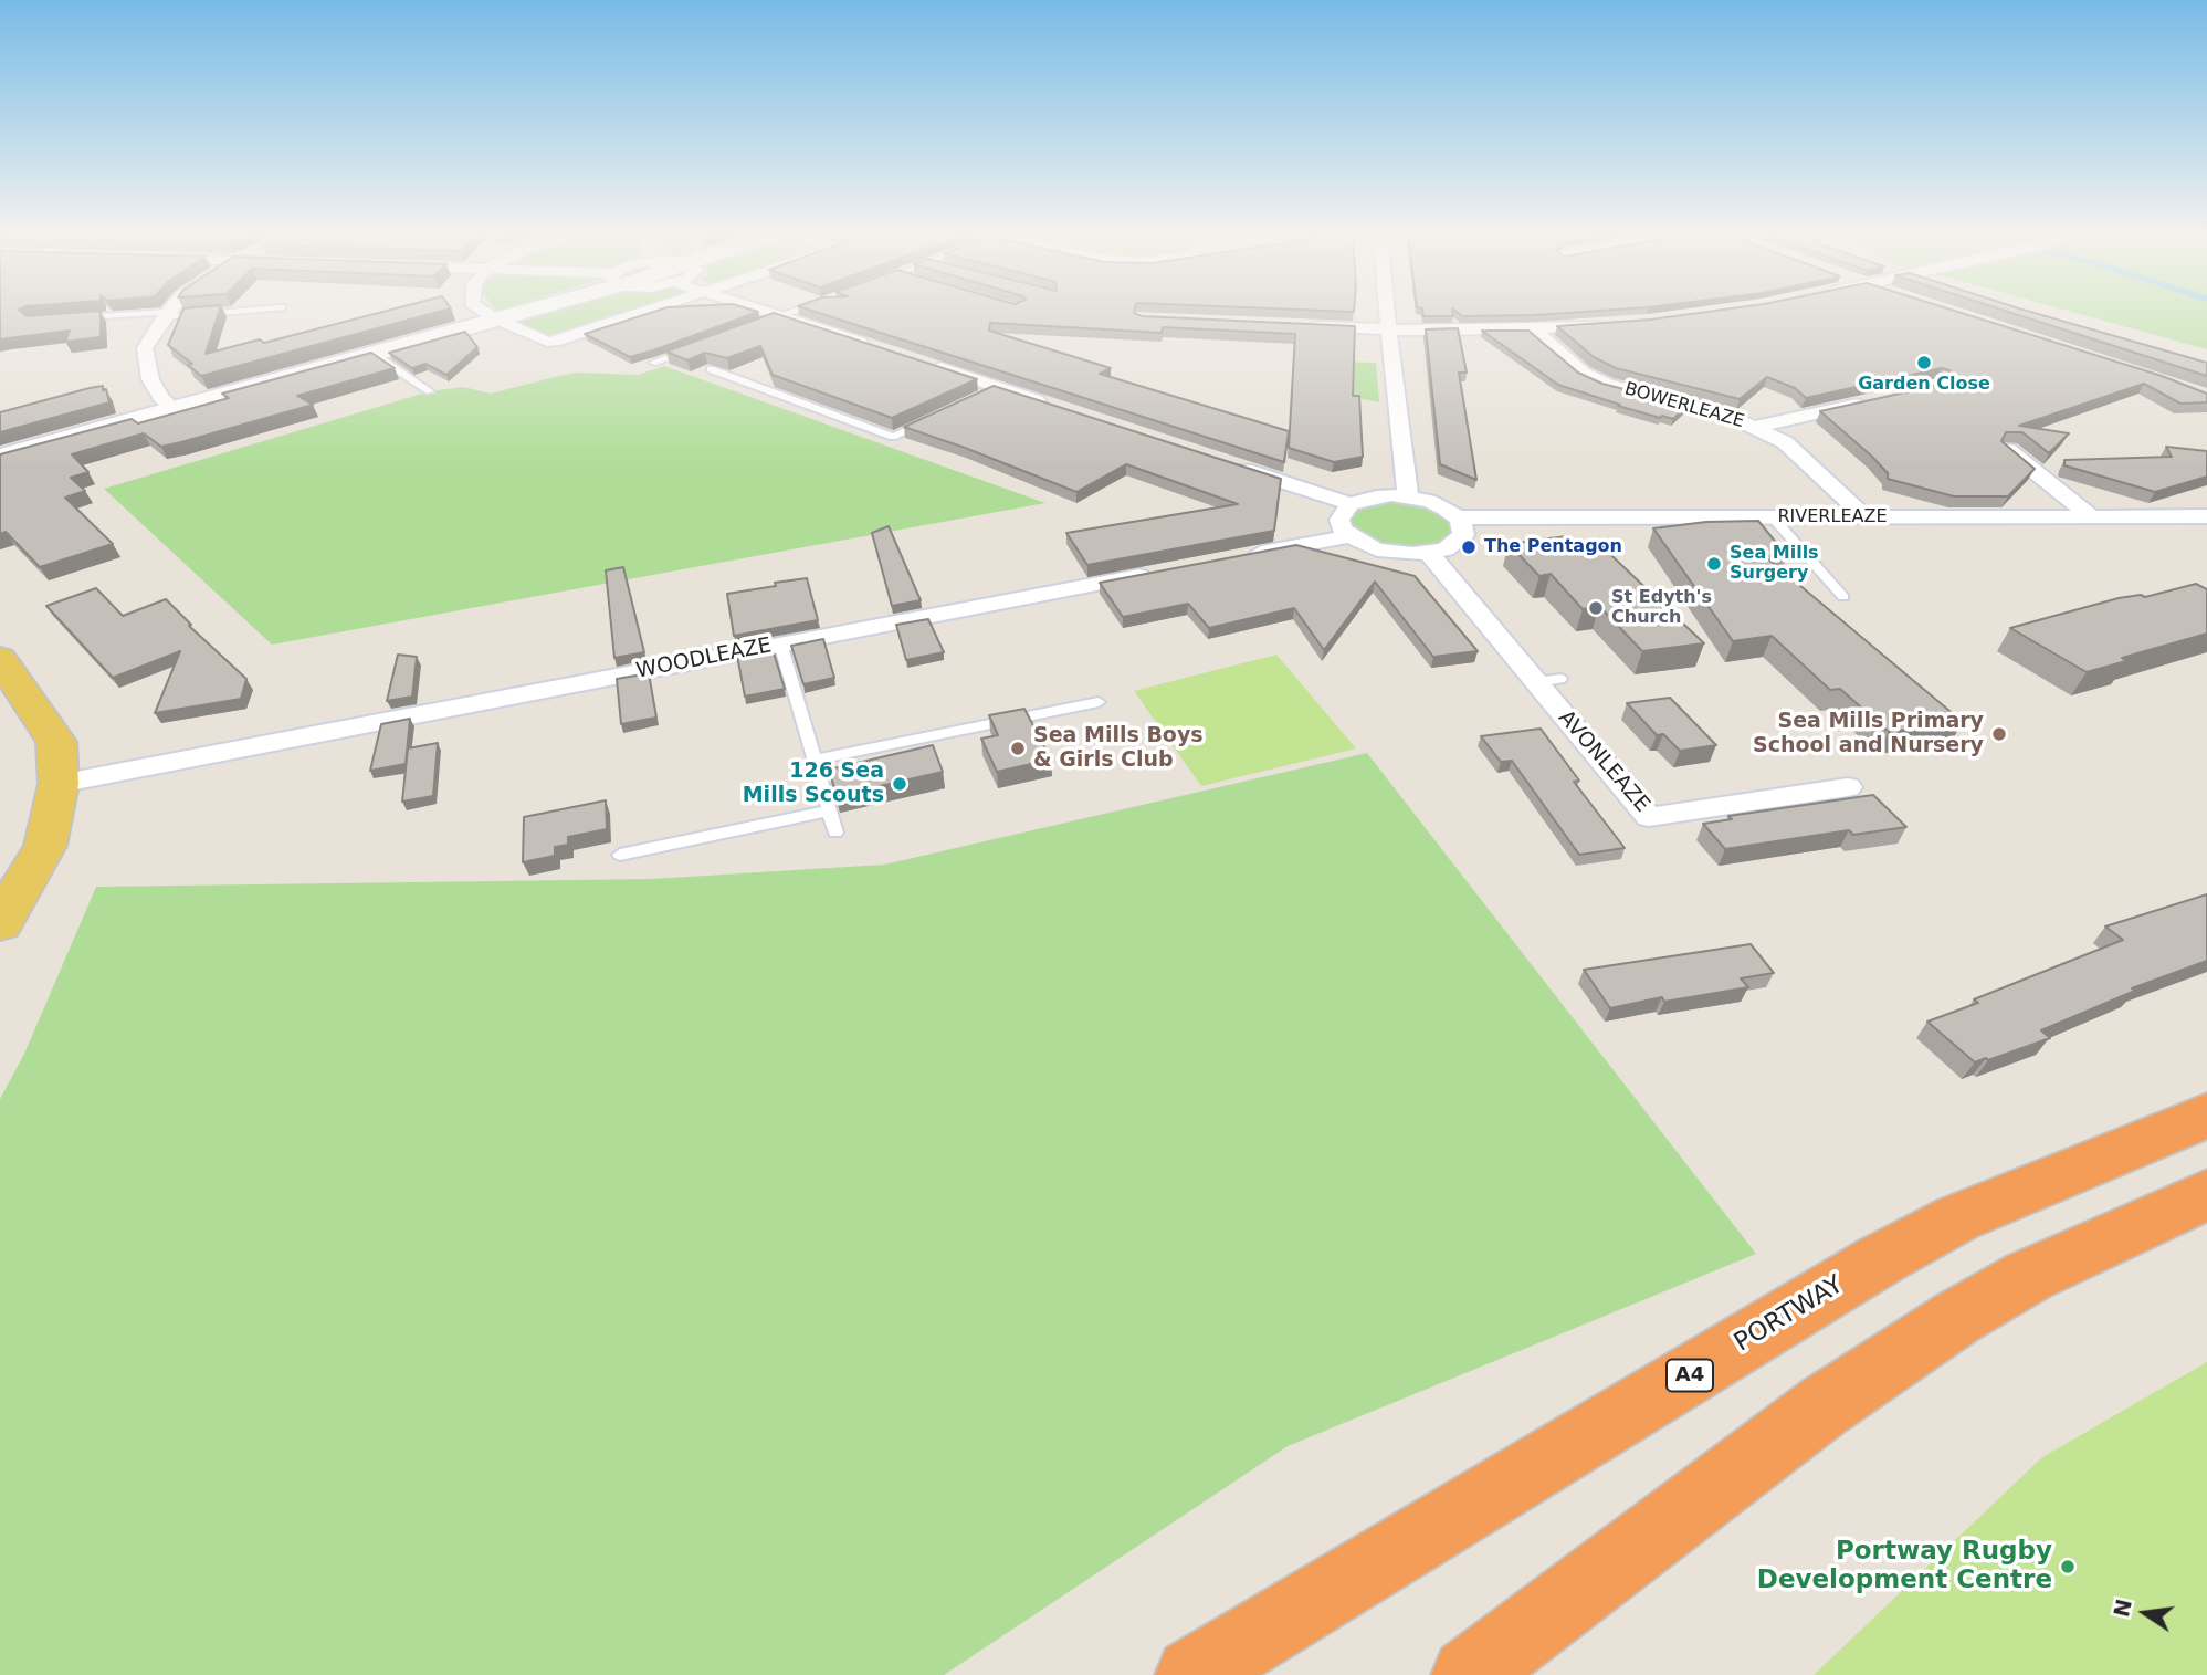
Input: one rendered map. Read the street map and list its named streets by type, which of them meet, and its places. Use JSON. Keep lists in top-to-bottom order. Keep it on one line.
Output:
{"streets":{"highway":["PORTWAY","A4"],"street":["BOWERLEAZE","RIVERLEAZE","WOODLEAZE","AVONLEAZE"]},"crossings":[["BOWERLEAZE","RIVERLEAZE"]],"places":["Garden Close","The Pentagon","Sea Mills Surgery","St Edyth's Church","Sea Mills Primary School and Nursery","Sea Mills Boys & Girls Club","126 Sea Mills Scouts","Portway Rugby Development Centre"],"north":"left"}
